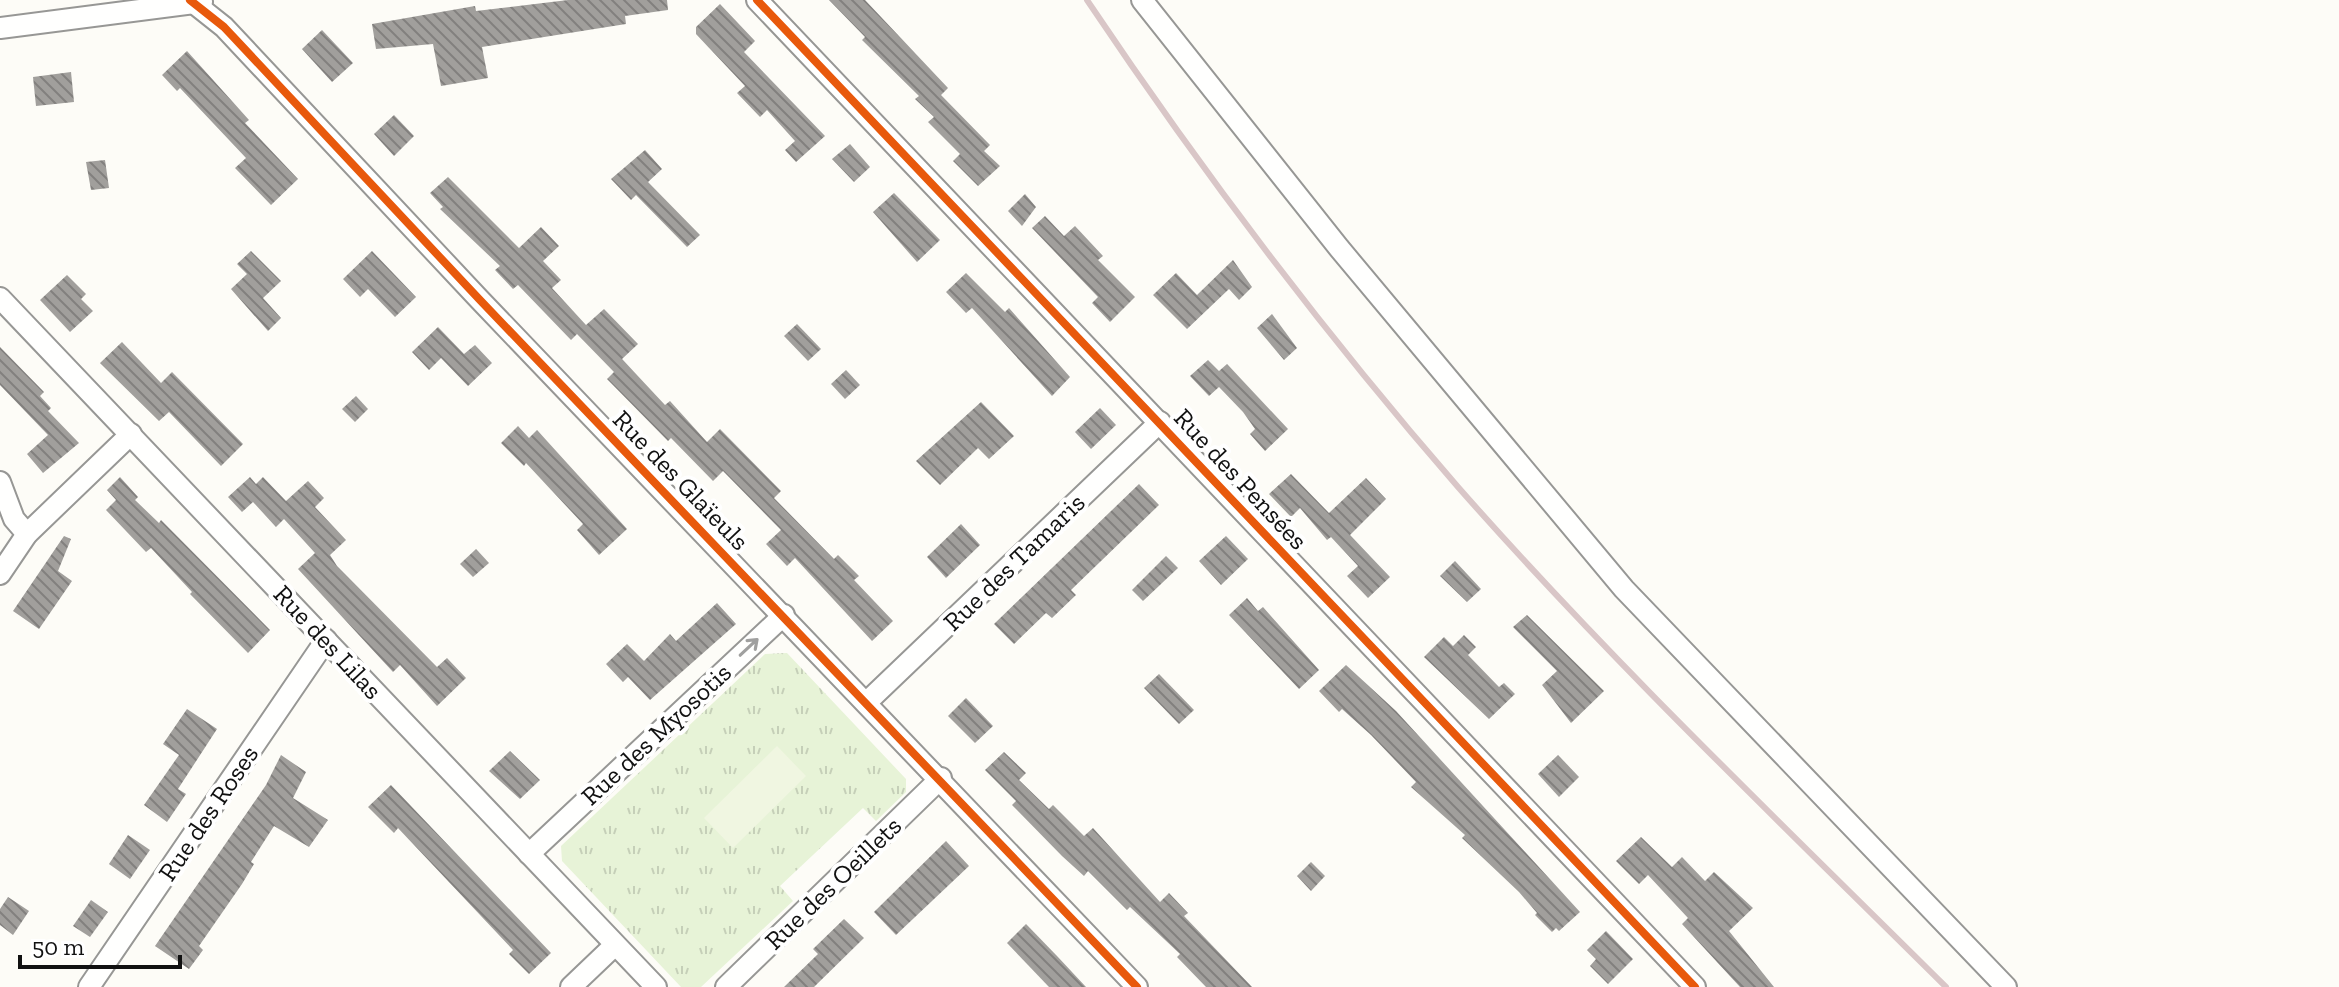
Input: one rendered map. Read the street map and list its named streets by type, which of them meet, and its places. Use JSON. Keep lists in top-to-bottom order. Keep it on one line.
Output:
{"streets":{"street":["Rue des Pensées","Rue des Glaïeuls","Rue des Tamaris","Rue des Lilas","Rue des Myosotis","Rue des Roses","Rue des Oeillets"]},"crossings":[["Rue des Pensées","Rue des Tamaris"],["Rue des Glaïeuls","Rue des Tamaris"],["Rue des Glaïeuls","Rue des Myosotis"],["Rue des Glaïeuls","Rue des Oeillets"],["Rue des Lilas","Rue des Myosotis"],["Rue des Lilas","Rue des Roses"]],"one_way":["Rue des Myosotis"],"scale_bar":"50 m"}
